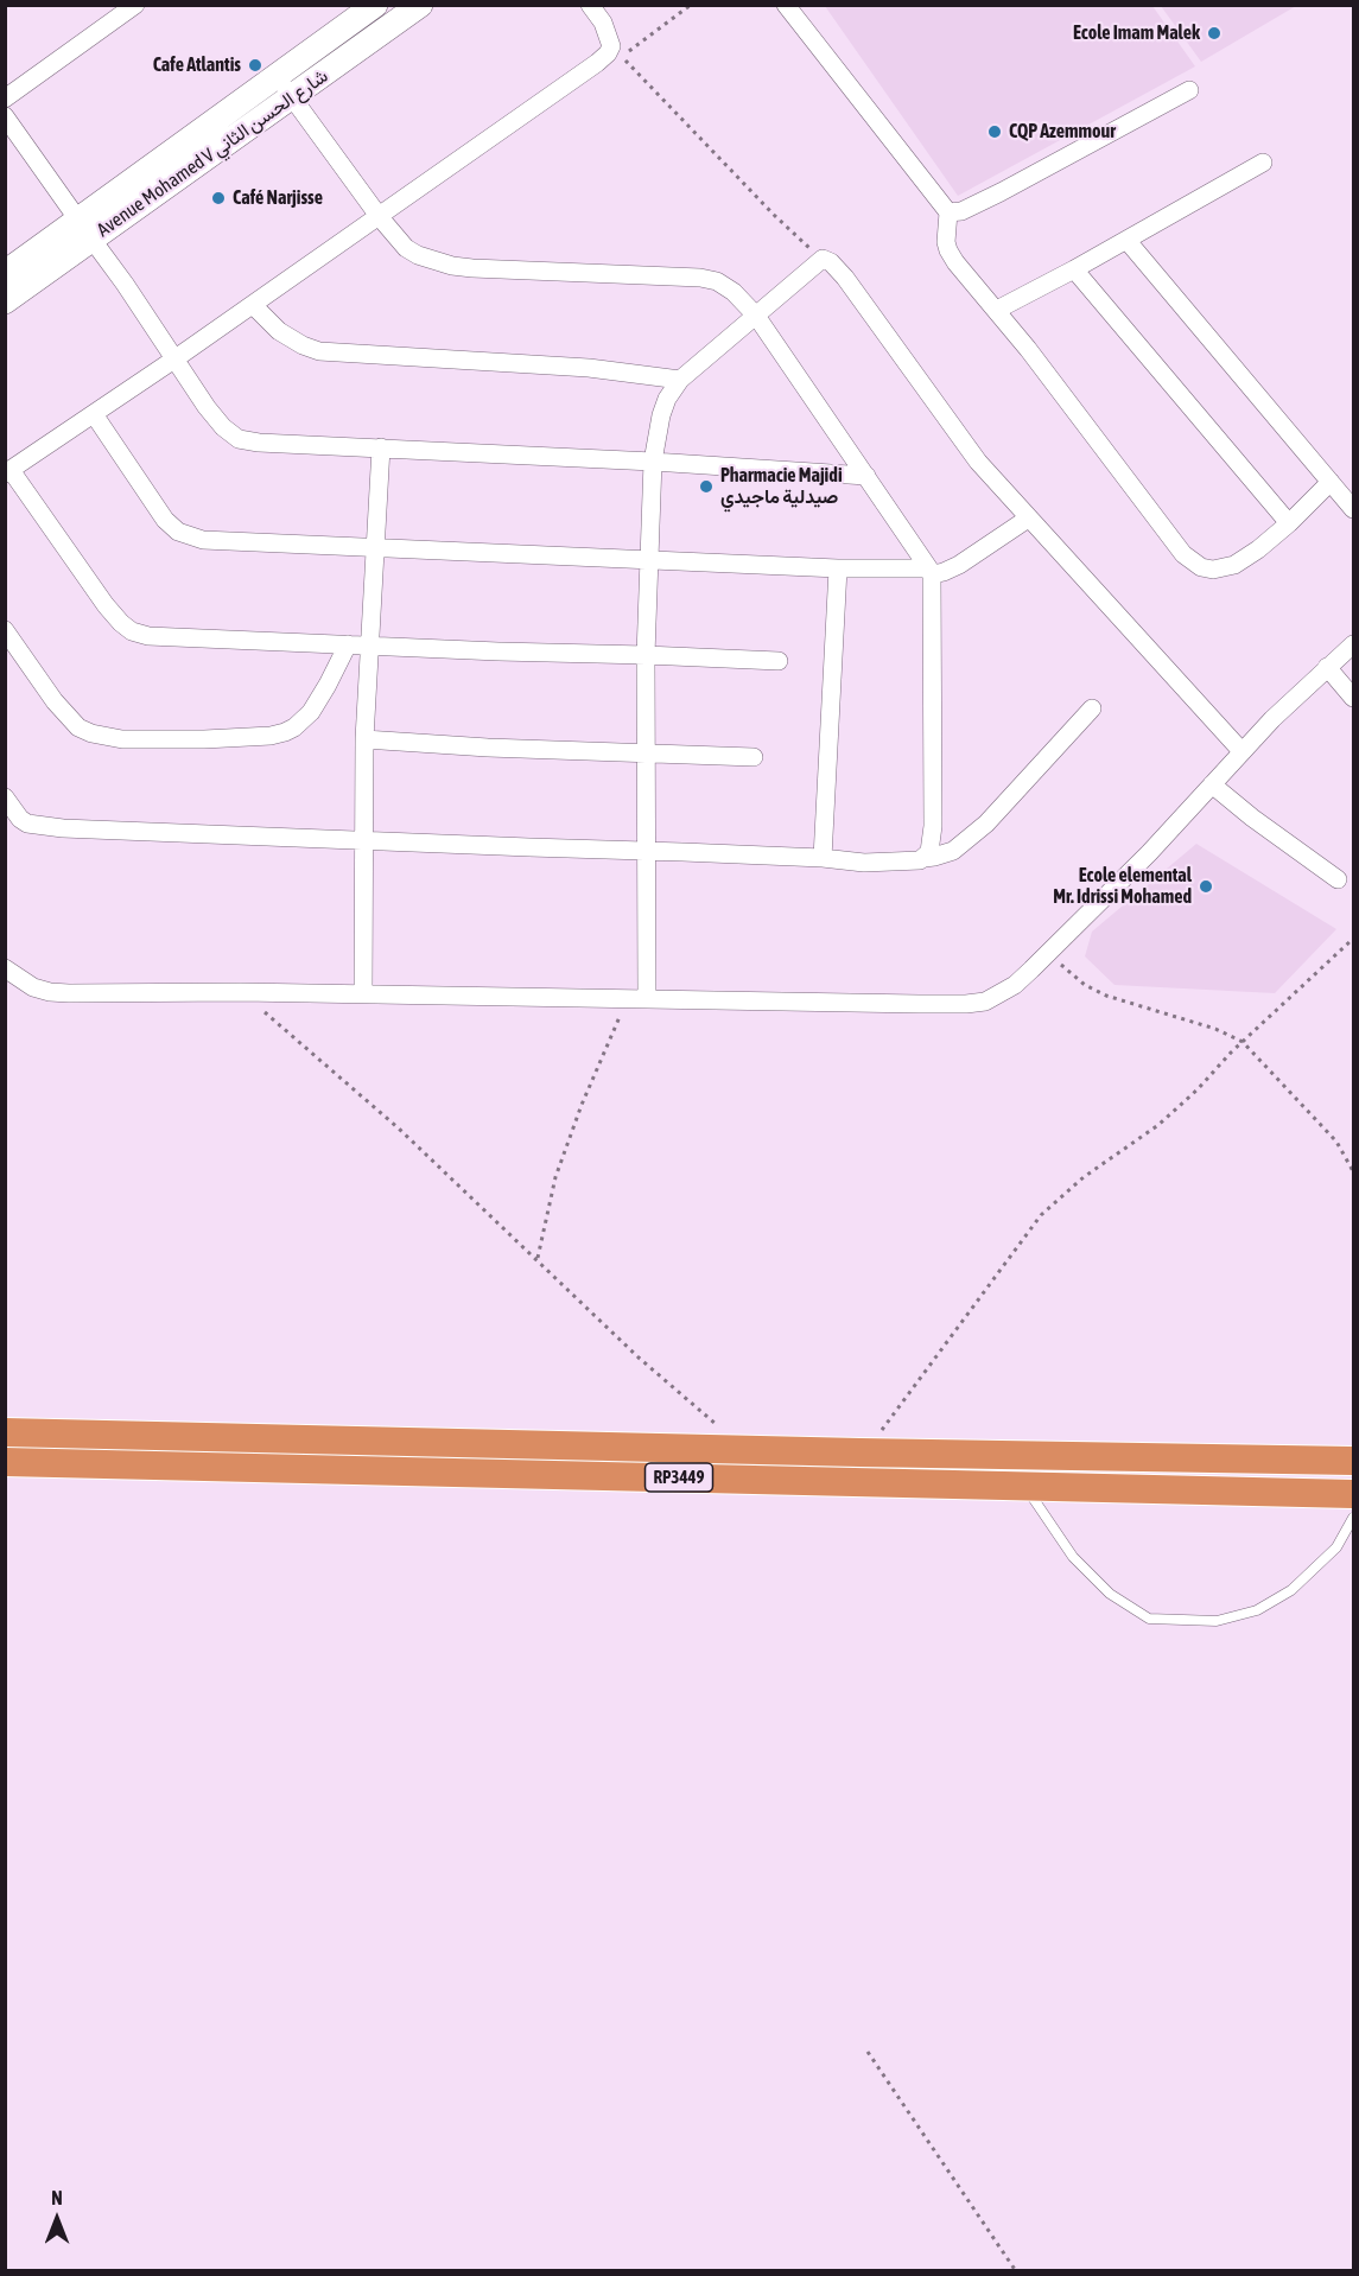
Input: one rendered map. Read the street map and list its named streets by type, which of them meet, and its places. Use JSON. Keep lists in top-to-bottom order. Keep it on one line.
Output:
{"streets":{"highway":["RP3449"],"main road":["Avenue Mohamed V شارع الحسن الثاني"]},"places":["Ecole Imam Malek","Cafe Atlantis","CQP Azemmour","Café Narjisse","Pharmacie Majidi صيدلية ماجيدي","Ecole elemental Mr. Idrissi Mohamed"],"north":"top"}
